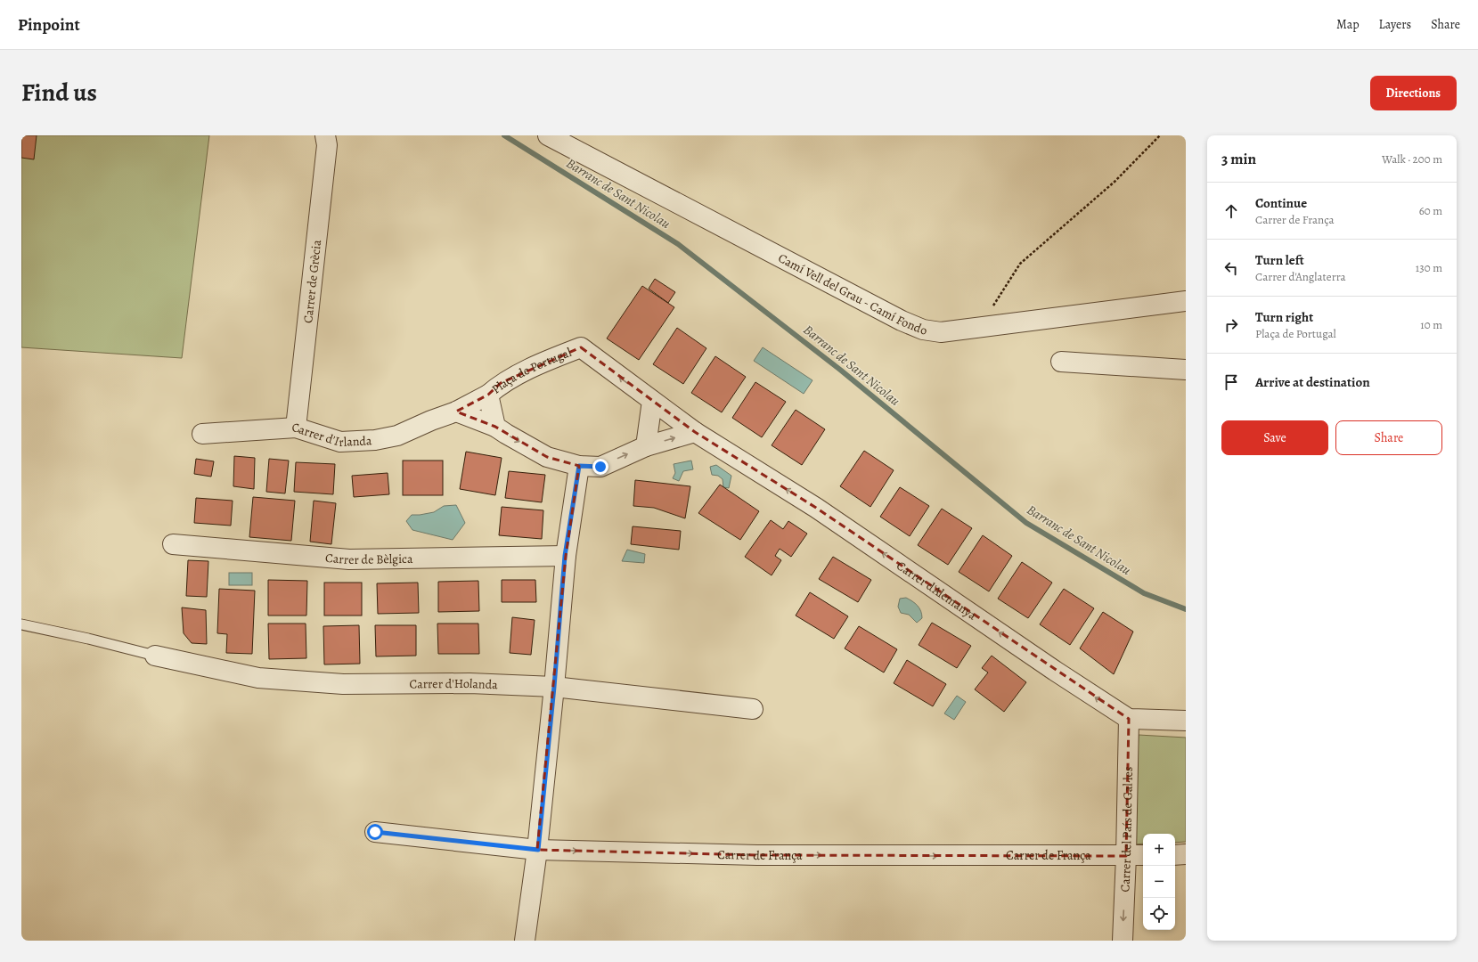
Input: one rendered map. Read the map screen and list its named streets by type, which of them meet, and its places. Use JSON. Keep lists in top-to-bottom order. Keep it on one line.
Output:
{"streets":{"street":["Carrer de Grècia","Camí Vell del Grau - Camí Fondo","Plaça de Portugal","Carrer d'Irlanda","Carrer de Bèlgica","Carrer d'Alemanya","Carrer d'Holanda","Carrer del País de Gal·les","Carrer de França"]},"crossings":[["Carrer de Grècia","Carrer d'Irlanda"],["Plaça de Portugal","Carrer d'Irlanda"],["Plaça de Portugal","Carrer d'Alemanya"],["Carrer d'Alemanya","Carrer del País de Gal·les"],["Carrer del País de Gal·les","Carrer de França"]],"one_way":["Carrer d'Alemanya","Carrer del País de Gal·les","Carrer de França"],"water":["Barranc de Sant Nicolau"],"page":{"header":"Pinpoint","nav":["Map","Layers","Share"],"title":"Find us","buttons":["Directions",["Save","Share"]],"heading":["3 min","Walk · 200 m"],"list":[["Continue","Carrer de França","60 m"],["Turn left","Carrer d'Anglaterra","130 m"],["Turn right","Plaça de Portugal","10 m"],"Arrive at destination"],"map_buttons":["+","−"]}}
